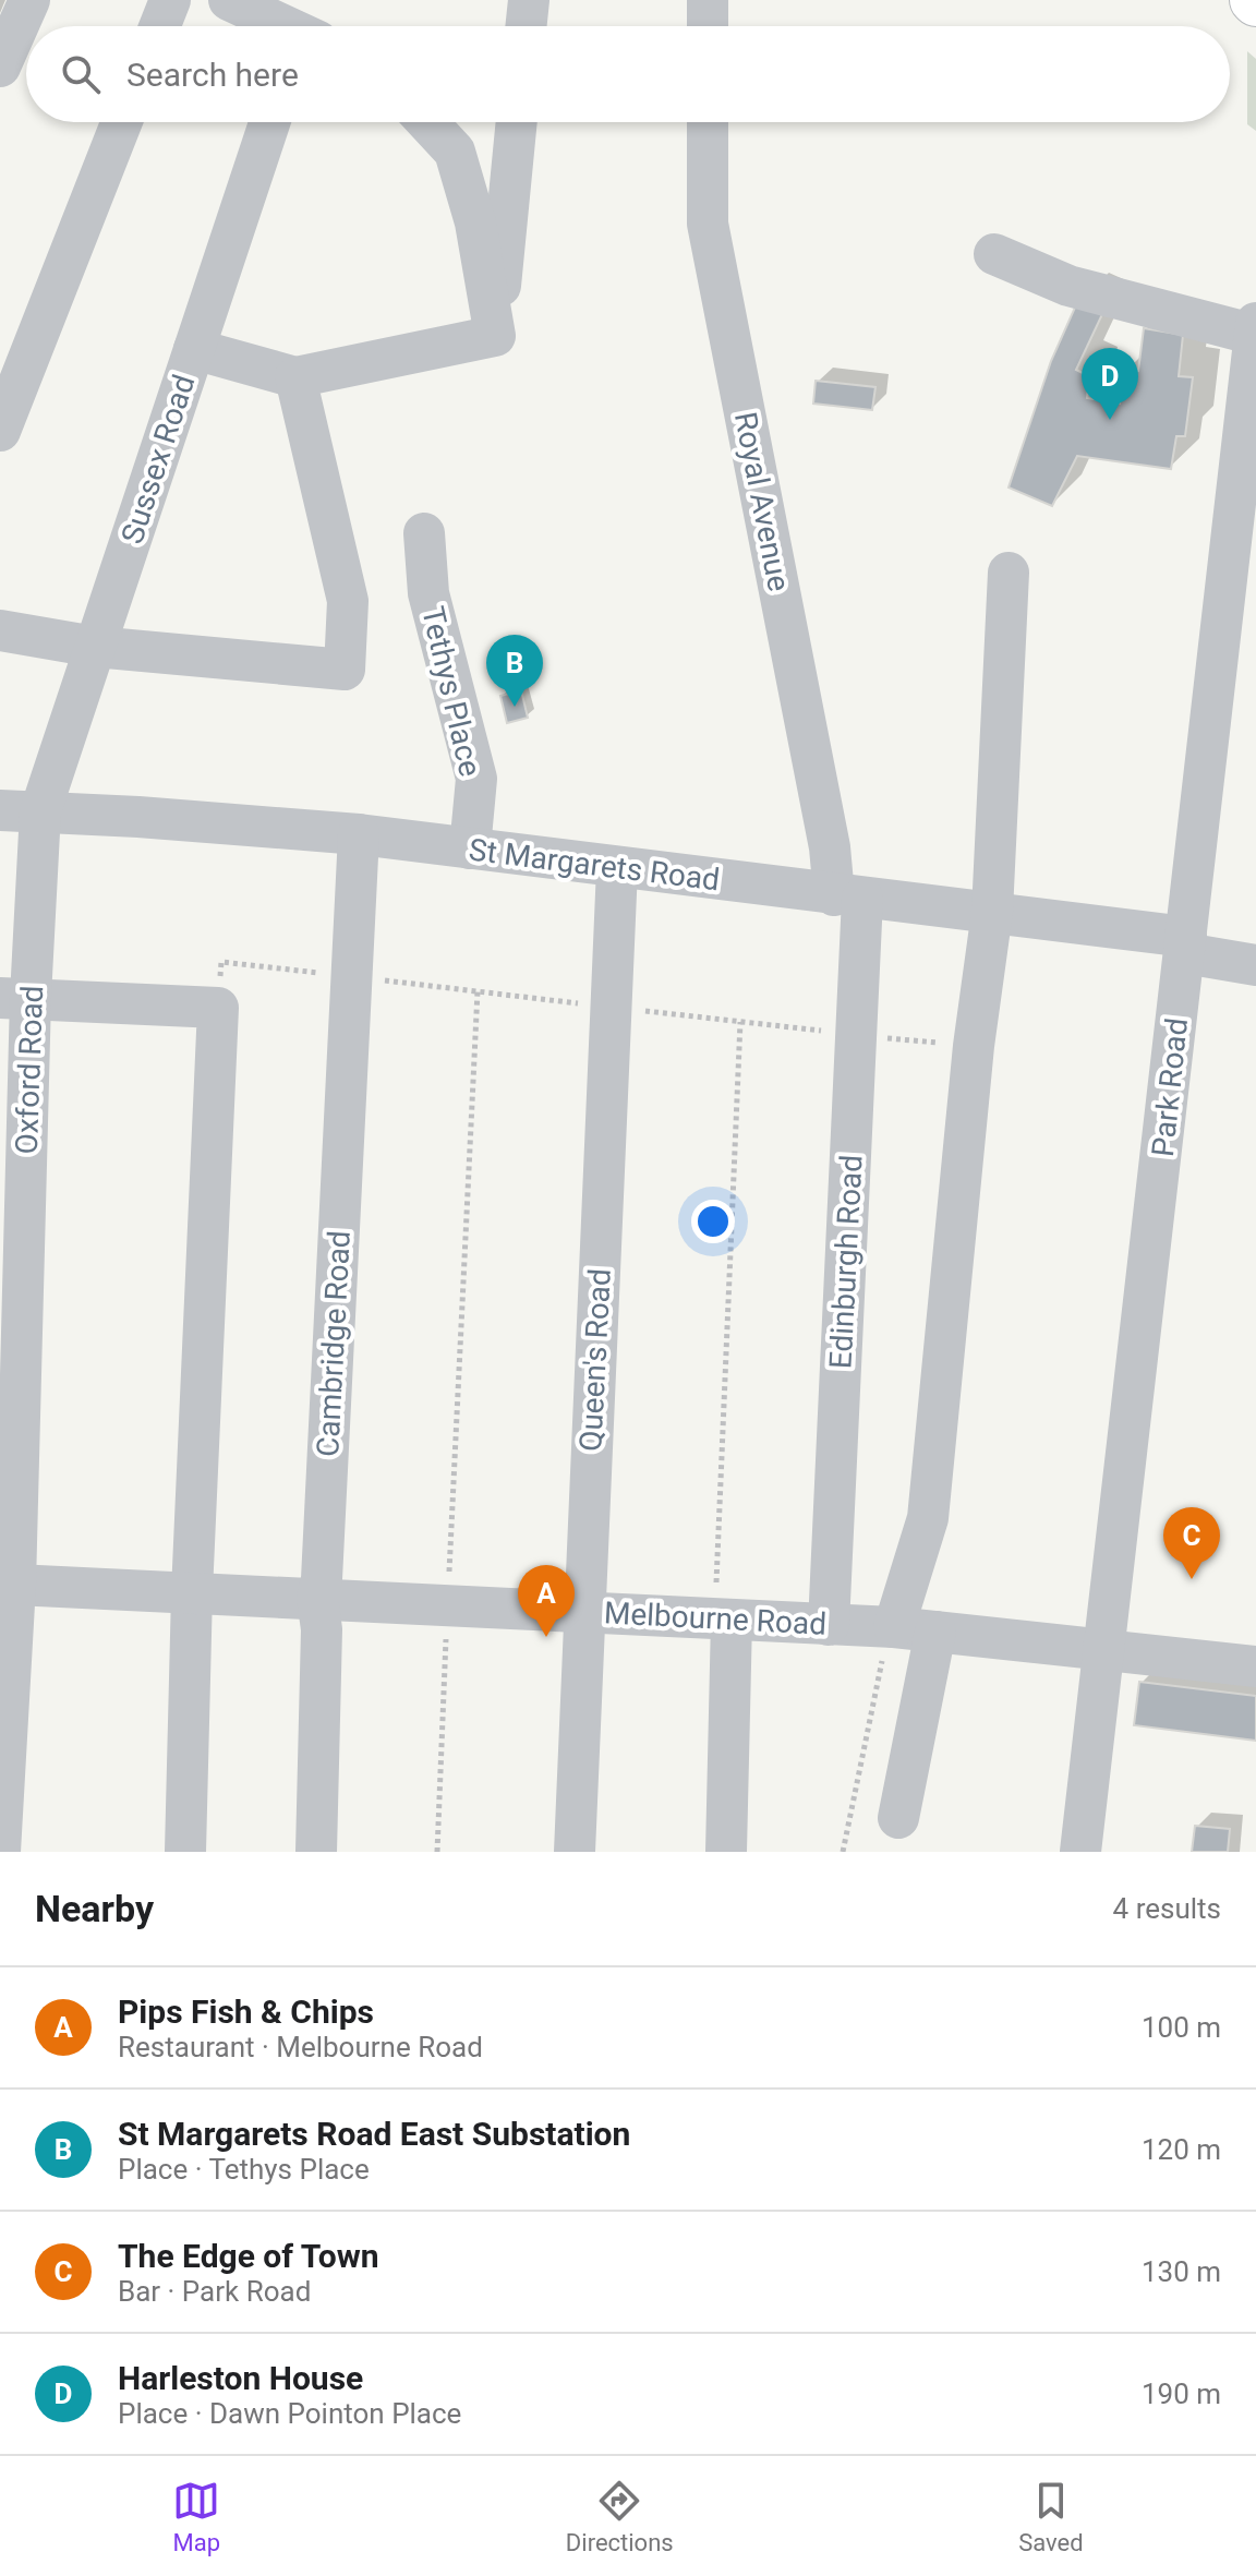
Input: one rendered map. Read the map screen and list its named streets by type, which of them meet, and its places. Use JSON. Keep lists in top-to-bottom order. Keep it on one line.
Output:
{"streets":{"street":["Sussex Road","Royal Avenue","Tethys Place","St Margarets Road","Oxford Road","Park Road","Edinburgh Road","Cambridge Road","Queen's Road","Melbourne Road"]},"crossings":[["Sussex Road","St Margarets Road"],["Sussex Road","Oxford Road"],["Royal Avenue","St Margarets Road"],["Royal Avenue","Edinburgh Road"],["Tethys Place","St Margarets Road"],["St Margarets Road","Oxford Road"],["St Margarets Road","Park Road"],["St Margarets Road","Edinburgh Road"],["St Margarets Road","Cambridge Road"],["St Margarets Road","Queen's Road"],["Oxford Road","Melbourne Road"],["Park Road","Melbourne Road"],["Edinburgh Road","Melbourne Road"],["Cambridge Road","Melbourne Road"],["Queen's Road","Melbourne Road"]],"page":{"search":"Search here","pins":["D","B","C","A"],"heading":["Nearby","4 results"],"list":[{"mark":"A","name":"Pips Fish & Chips","note":"Restaurant · Melbourne Road","value":"100 m"},{"mark":"B","name":"St Margarets Road East Substation","note":"Place · Tethys Place","value":"120 m"},{"mark":"C","name":"The Edge of Town","note":"Bar · Park Road","value":"130 m"},{"mark":"D","name":"Harleston House","note":"Place · Dawn Pointon Place","value":"190 m"}],"nav":["Map","Directions","Saved"]}}
